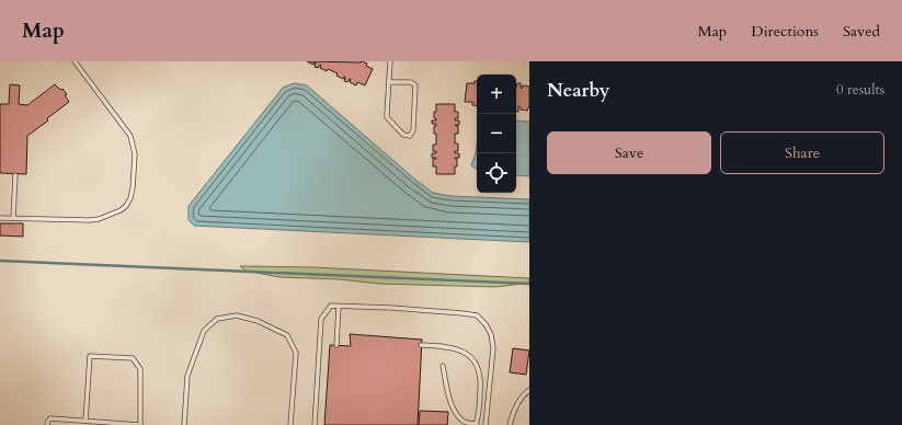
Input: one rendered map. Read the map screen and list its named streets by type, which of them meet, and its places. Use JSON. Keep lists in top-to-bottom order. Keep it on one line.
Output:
{"page":{"header":"Map","nav":["Map","Directions","Saved"],"heading":["Nearby","0 results"],"map_buttons":["+","−"],"buttons":["Save","Share"]}}
